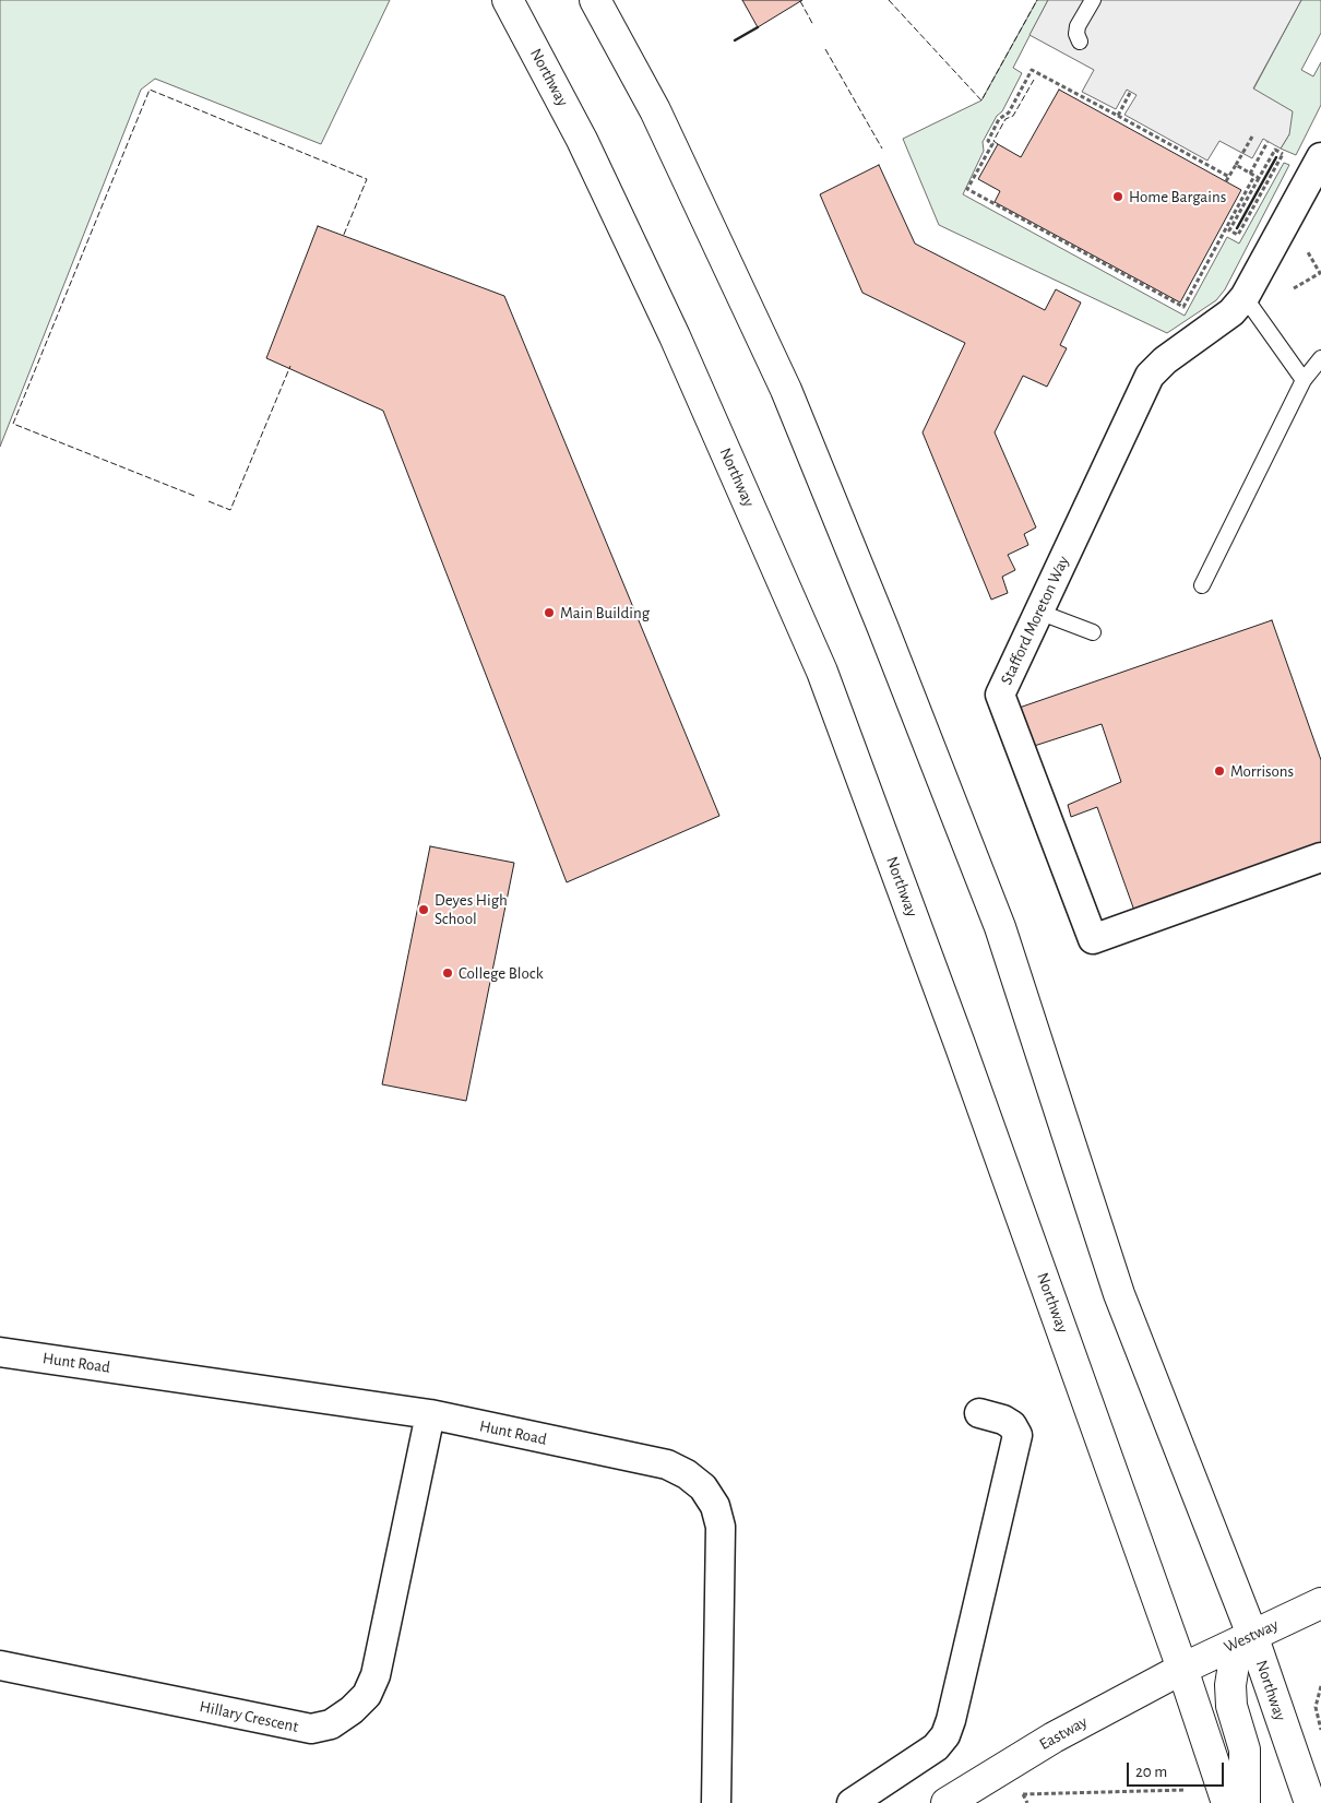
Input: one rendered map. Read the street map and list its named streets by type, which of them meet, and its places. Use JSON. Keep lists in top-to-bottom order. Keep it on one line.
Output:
{"streets":{"main road":["Northway","Westway","Eastway"],"street":["Stafford Moreton Way","Hunt Road","Hillary Crescent"]},"crossings":[["Northway","Westway"],["Northway","Eastway"],["Hunt Road","Hillary Crescent"],["Westway","Eastway"]],"places":["Home Bargains","Main Building","Morrisons","Deyes High School","College Block"],"scale_bar":"20 m"}
